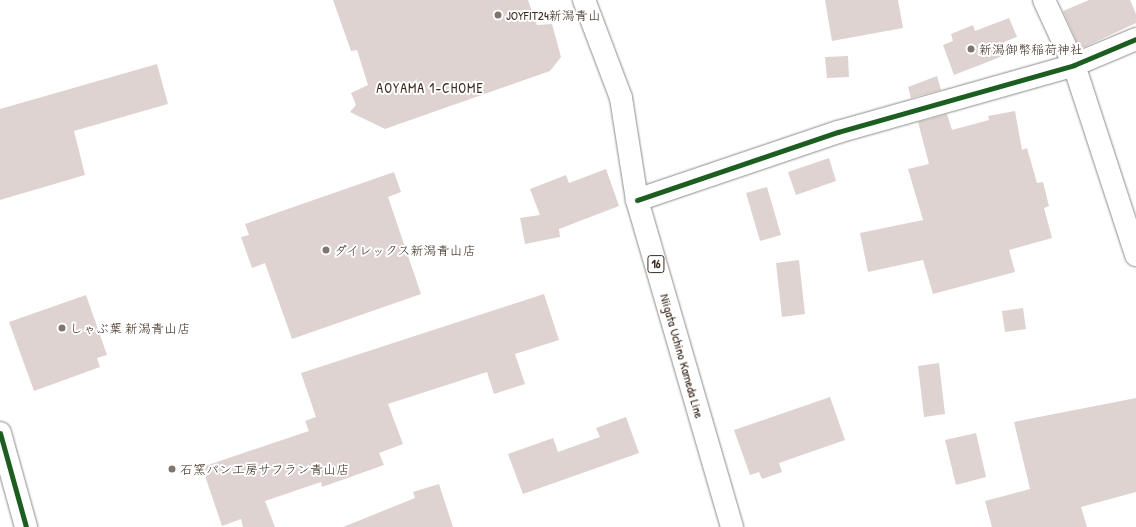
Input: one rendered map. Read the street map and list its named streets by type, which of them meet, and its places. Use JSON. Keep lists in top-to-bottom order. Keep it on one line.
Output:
{"streets":{"street":["16","Niigata Uchino Kameda Line"]},"districts":["AOYAMA 1-CHOME"],"places":["JOYFIT24新潟青山","新潟御幣稲荷神社","ダイレックス新潟青山店","しゃぶ葉 新潟青山店","石窯パン工房サフラン青山店"]}
